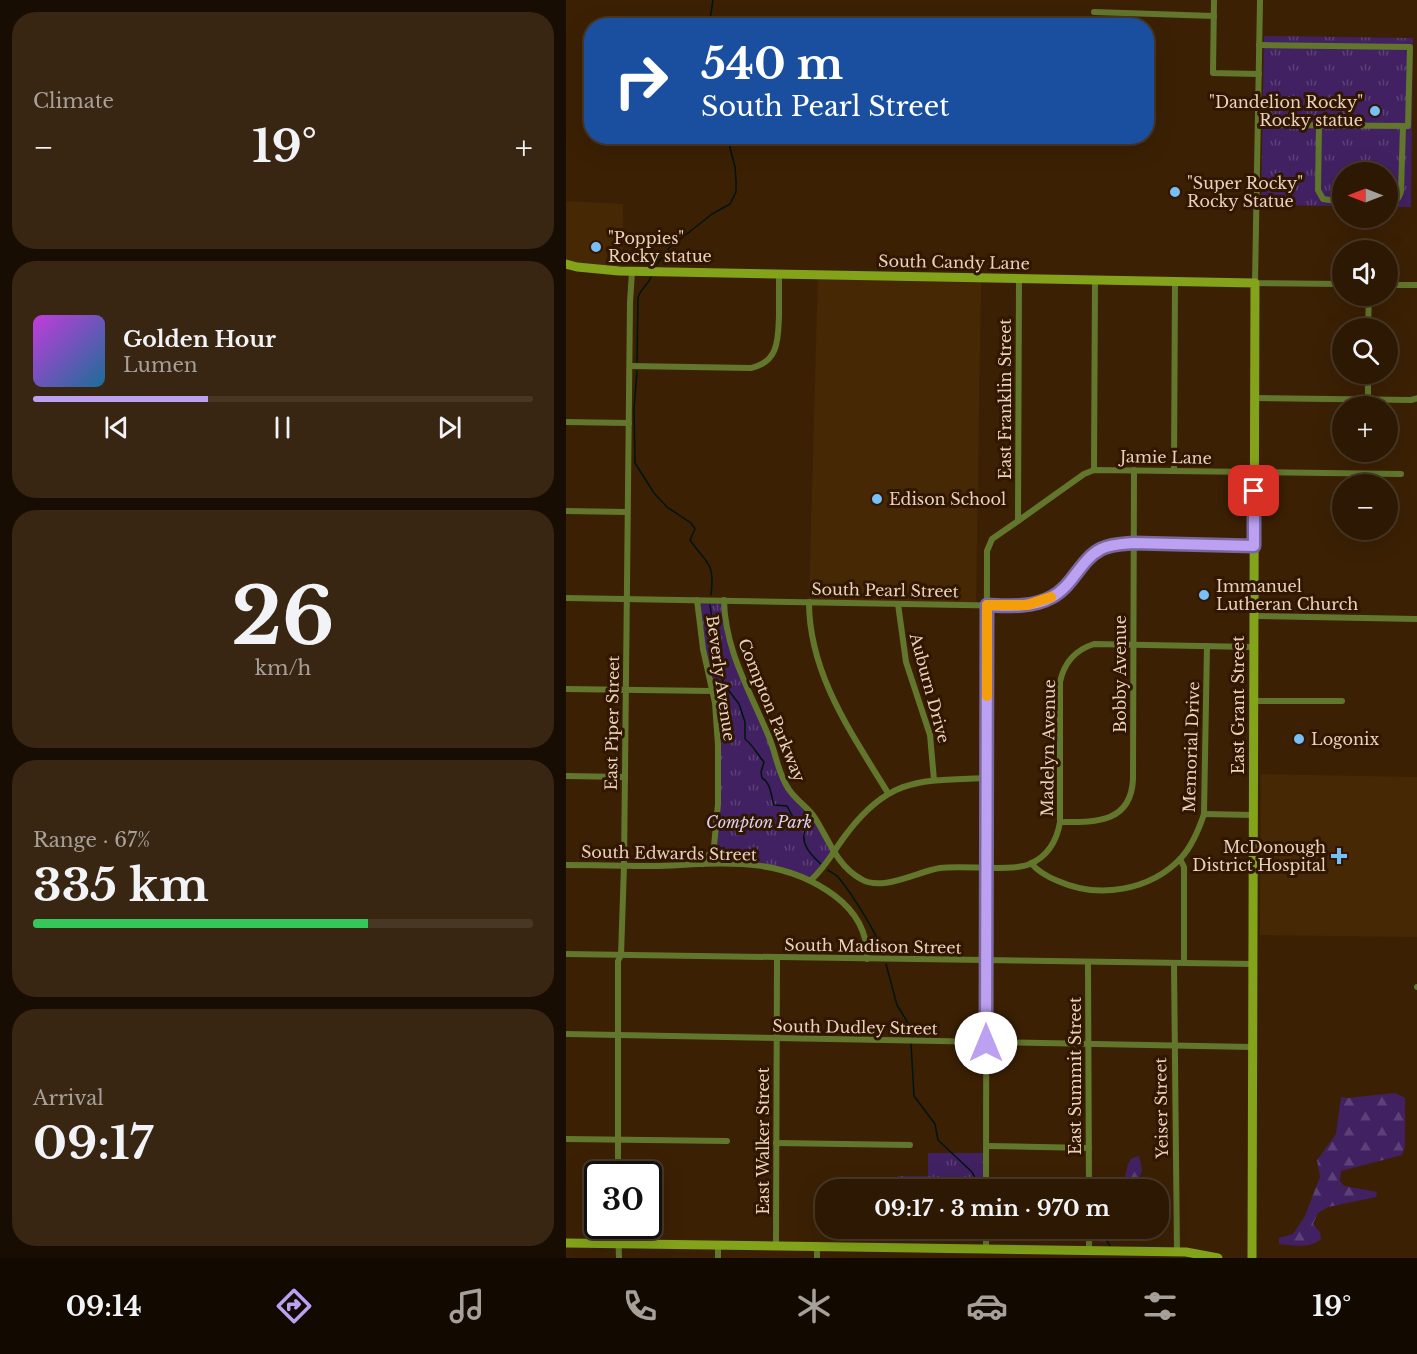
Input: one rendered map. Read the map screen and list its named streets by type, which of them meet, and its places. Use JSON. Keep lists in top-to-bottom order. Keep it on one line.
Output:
{"streets":{"main road":["South Candy Lane","East Grant Street"],"street":["East Franklin Street","Jamie Lane","South Pearl Street","Bobby Avenue","Beverly Avenue","Auburn Drive","Compton Parkway","East Piper Street","Memorial Drive","Madelyn Avenue","South Edwards Street","South Madison Street","South Dudley Street","East Summit Street","Yeiser Street","East Walker Street"]},"crossings":[["South Candy Lane","East Franklin Street"],["South Candy Lane","East Grant Street"],["South Candy Lane","East Piper Street"],["East Franklin Street","Jamie Lane"],["Jamie Lane","Bobby Avenue"],["Jamie Lane","East Grant Street"],["South Pearl Street","Bobby Avenue"],["South Pearl Street","Beverly Avenue"],["South Pearl Street","Auburn Drive"],["South Pearl Street","East Grant Street"],["South Pearl Street","Compton Parkway"],["South Pearl Street","East Piper Street"],["Bobby Avenue","Madelyn Avenue"],["Beverly Avenue","South Edwards Street"],["East Grant Street","Madelyn Avenue"],["East Grant Street","South Madison Street"],["East Grant Street","South Dudley Street"],["East Piper Street","South Edwards Street"],["East Piper Street","South Madison Street"],["East Piper Street","South Dudley Street"],["Memorial Drive","Madelyn Avenue"],["South Edwards Street","South Madison Street"],["South Madison Street","East Summit Street"],["South Madison Street","Yeiser Street"],["South Madison Street","East Walker Street"],["South Dudley Street","East Summit Street"],["South Dudley Street","Yeiser Street"],["South Dudley Street","East Walker Street"]],"parks":["Compton Park"],"places":{"other":["\"Dandelion Rocky\" Rocky statue","\"Super Rocky\" Rocky Statue","\"Poppies\" Rocky statue","Edison School","Immanuel Lutheran Church","Logonix"],"health":["McDonough District Hospital"]},"north":"left","page":{"tile":["Climate",["26","km/h"],["Range · 67%","335 km"],["Arrival","09:17"]],"turn":["540 m","South Pearl Street"],"heat":["−","19°","+"],"map_buttons":["+","−"],"song":["Golden Hour","Lumen"],"limit":"30","trip":"09:17 · 3 min · 970 m","tabs":["09:14","19°"]}}
